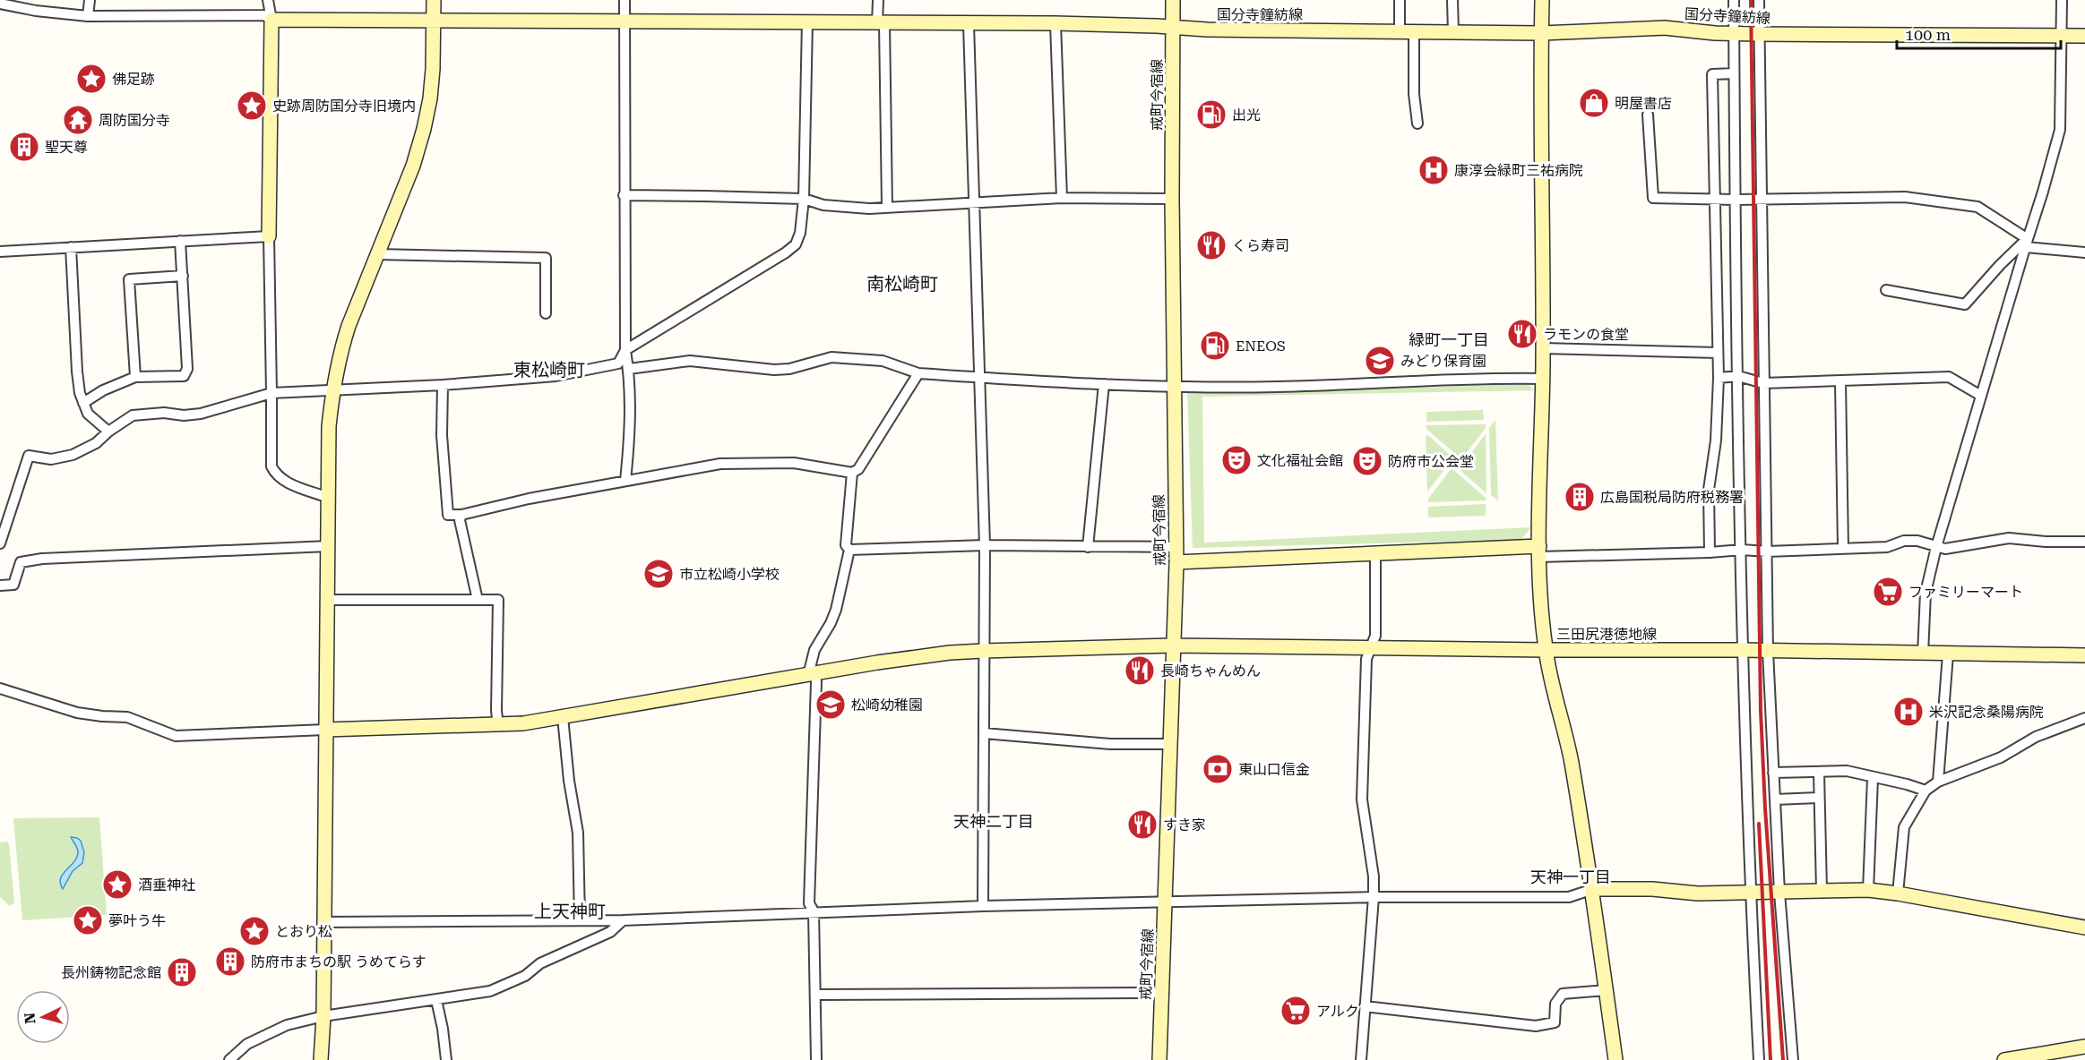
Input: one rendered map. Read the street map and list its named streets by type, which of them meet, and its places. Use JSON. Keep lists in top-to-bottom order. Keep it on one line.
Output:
{"streets":{"street":["国分寺鐘紡線","戒町今宿線","三田尻港徳地線"]},"crossings":[["国分寺鐘紡線","戒町今宿線"]],"districts":["南松崎町","緑町一丁目","東松崎町","天神二丁目","天神一丁目","上天神町"],"places":{"place":["佛足跡","史跡周防国分寺旧境内","酒垂神社","夢叶う牛","とおり松"],"shop":["明屋書店"],"fuel station":["出光","ENEOS"],"temple":["周防国分寺"],"building":["聖天尊","広島国税局防府税務署","防府市まちの駅 うめてらす","長州鋳物記念館"],"hospital":["康淳会緑町三祐病院","米沢記念桑陽病院"],"restaurant":["くら寿司","ラモンの食堂","長崎ちゃんめん","すき家"],"school or university":["みどり保育園","市立松崎小学校","松崎幼稚園"],"theatre":["文化福祉会館","防府市公会堂"],"supermarket":["ファミリーマート","アルク"],"bank":["東山口信金"]},"scale_bar":"100 m","north":"left"}
